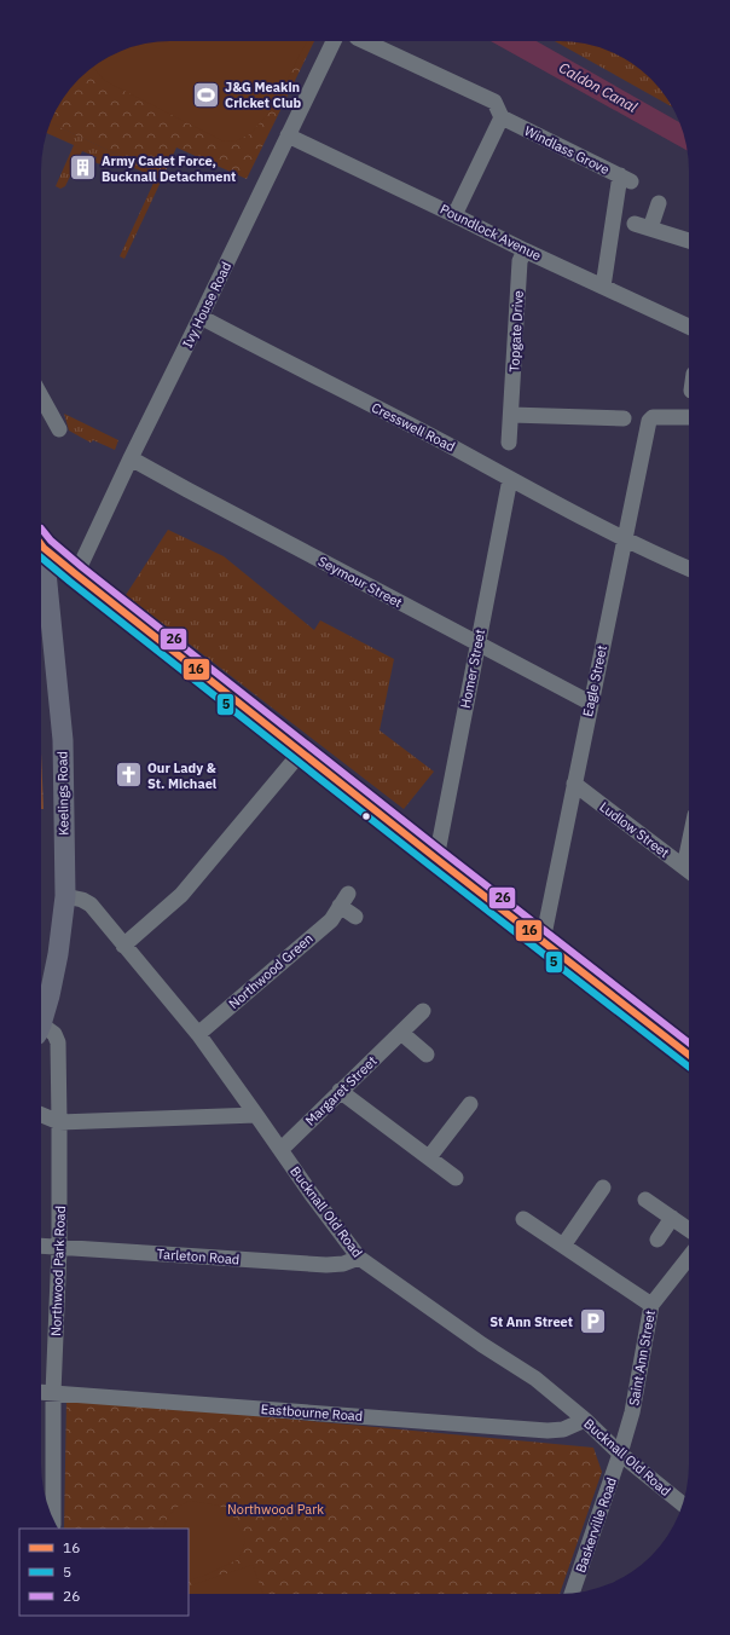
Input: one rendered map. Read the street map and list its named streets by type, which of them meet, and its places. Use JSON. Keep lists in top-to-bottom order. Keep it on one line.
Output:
{"streets":{"main road":["Keelings Road"],"street":["Windlass Grove","Poundlock Avenue","Ivy House Road","Topgate Drive","Cresswell Road","Seymour Street","Homer Street","Eagle Street","Ludlow Street","Northwood Green","Margaret Street","Bucknall Old Road","Tarleton Road","Northwood Park Road","Saint Ann Street","Eastbourne Road","Baskerville Road"]},"crossings":[["Windlass Grove","Poundlock Avenue"],["Poundlock Avenue","Ivy House Road"],["Poundlock Avenue","Topgate Drive"],["Ivy House Road","Cresswell Road"],["Ivy House Road","Seymour Street"],["Cresswell Road","Homer Street"],["Cresswell Road","Eagle Street"],["Seymour Street","Homer Street"],["Seymour Street","Eagle Street"],["Eagle Street","Ludlow Street"],["Keelings Road","Bucknall Old Road"],["Northwood Green","Bucknall Old Road"],["Margaret Street","Bucknall Old Road"],["Bucknall Old Road","Tarleton Road"],["Bucknall Old Road","Saint Ann Street"],["Bucknall Old Road","Eastbourne Road"],["Bucknall Old Road","Baskerville Road"],["Tarleton Road","Northwood Park Road"],["Northwood Park Road","Eastbourne Road"],["Saint Ann Street","Baskerville Road"]],"water":["Caldon Canal"],"parks":["Northwood Park"],"places":{"sports":["J&G Meakin Cricket Club"],"building":["Army Cadet Force, Bucknall Detachment"],"church":["Our Lady & St. Michael"],"parking":["St Ann Street"]},"lines":["transit line 26","transit line 16","transit line 5"],"legend":["16","5","26"]}
